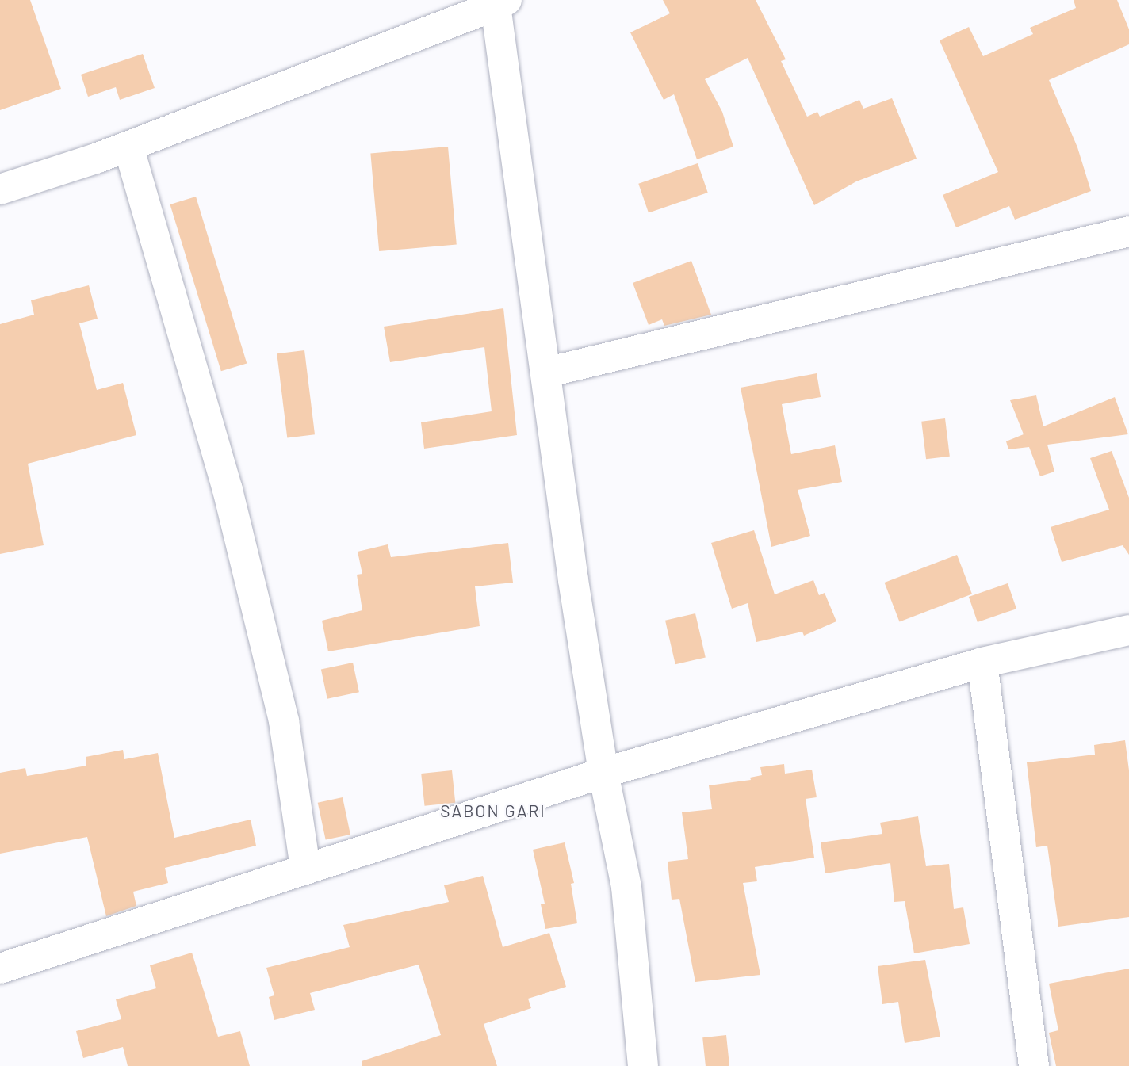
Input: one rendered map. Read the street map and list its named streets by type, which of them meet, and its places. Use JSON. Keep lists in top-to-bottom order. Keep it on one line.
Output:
{"districts":["SABON GARI"]}
